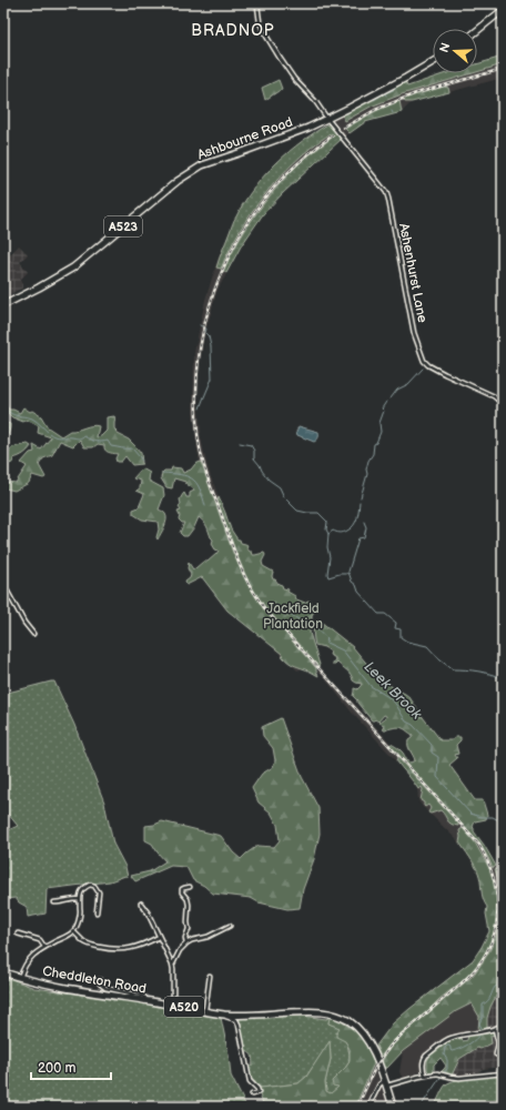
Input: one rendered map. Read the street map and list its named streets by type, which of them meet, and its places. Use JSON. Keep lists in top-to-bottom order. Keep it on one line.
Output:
{"streets":{"highway":["Ashbourne Road","A523","Cheddleton Road","A520"],"street":["Ashenhurst Lane"]},"crossings":[["Ashbourne Road","Ashenhurst Lane"],["Cheddleton Road","A520"]],"districts":["BRADNOP"],"water":["Leek Brook"],"parks":["Jackfield Plantation"],"scale_bar":"200 m","north":"left"}
